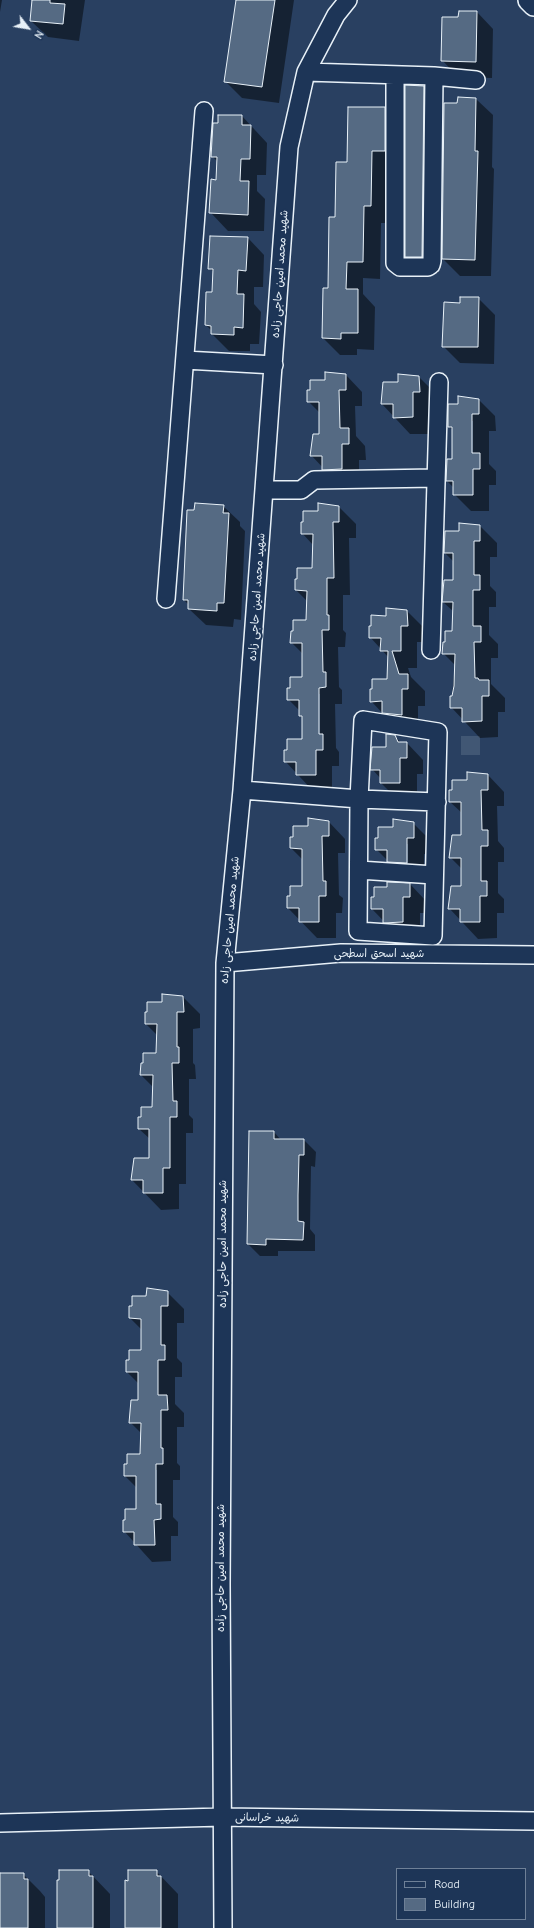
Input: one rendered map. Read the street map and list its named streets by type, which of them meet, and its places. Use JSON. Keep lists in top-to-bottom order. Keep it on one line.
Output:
{"streets":{"street":["شهید محمد امین حاجی زاده","شهید اسحق اسطحی","شهید خراسانی"]},"crossings":[["شهید محمد امین حاجی زاده","شهید اسحق اسطحی"],["شهید محمد امین حاجی زاده","شهید خراسانی"]],"legend":["Road","Building"],"north":"bottom right"}
